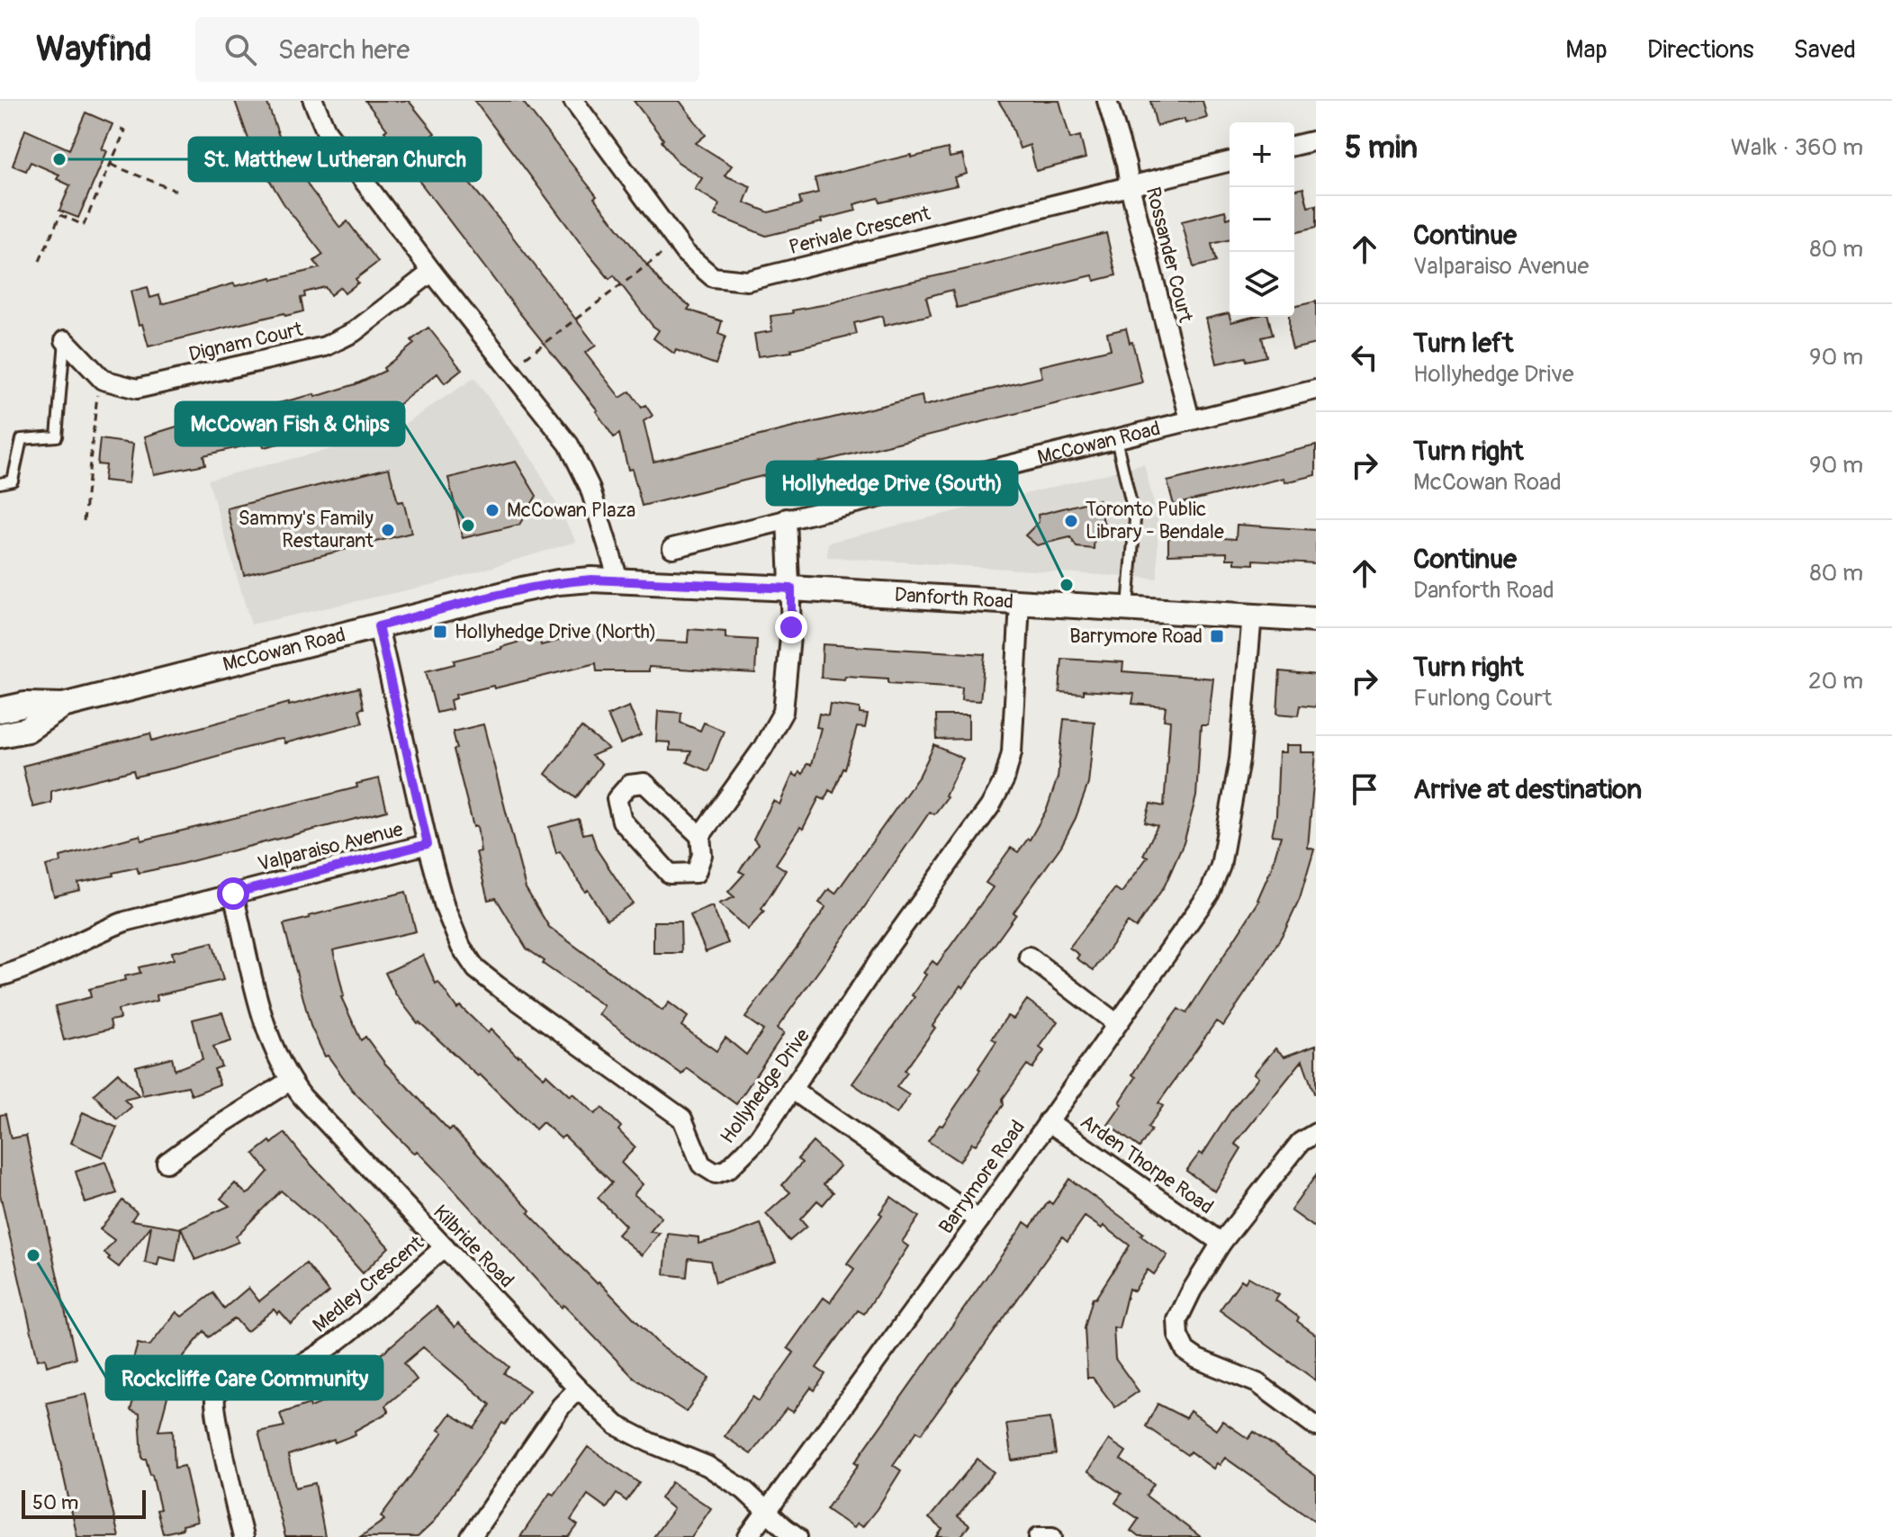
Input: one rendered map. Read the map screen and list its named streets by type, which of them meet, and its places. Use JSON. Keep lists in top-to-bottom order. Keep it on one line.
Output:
{"streets":{"main road":["McCowan Road","Danforth Road"],"street":["Perivale Crescent","Rossander Court","Dignam Court","Valparaiso Avenue","Hollyhedge Drive","Arden Thorpe Road","Barrymore Road","Kilbride Road","Medley Crescent"]},"crossings":[["Perivale Crescent","Rossander Court"],["Rossander Court","McCowan Road"],["McCowan Road","Danforth Road"],["McCowan Road","Hollyhedge Drive"],["Danforth Road","Hollyhedge Drive"],["Danforth Road","Barrymore Road"],["Valparaiso Avenue","Hollyhedge Drive"],["Valparaiso Avenue","Kilbride Road"],["Arden Thorpe Road","Barrymore Road"],["Barrymore Road","Kilbride Road"],["Kilbride Road","Medley Crescent"]],"places":{"other":["St. Matthew Lutheran Church","McCowan Plaza","Toronto Public Library - Bendale","McCowan Fish & Chips","Sammy's Family Restaurant","Hollyhedge Drive (South)","Rockcliffe Care Community"],"transit":["Hollyhedge Drive (North)","Barrymore Road"]},"scale_bar":"50 m","page":{"header":"Wayfind","search":"Search here","nav":["Map","Directions","Saved"],"heading":["5 min","Walk · 360 m"],"map_buttons":["+","−"],"list":[["Continue","Valparaiso Avenue","80 m"],["Turn left","Hollyhedge Drive","90 m"],["Turn right","McCowan Road","90 m"],["Continue","Danforth Road","80 m"],["Turn right","Furlong Court","20 m"],"Arrive at destination"],"scale":"50 m"}}
